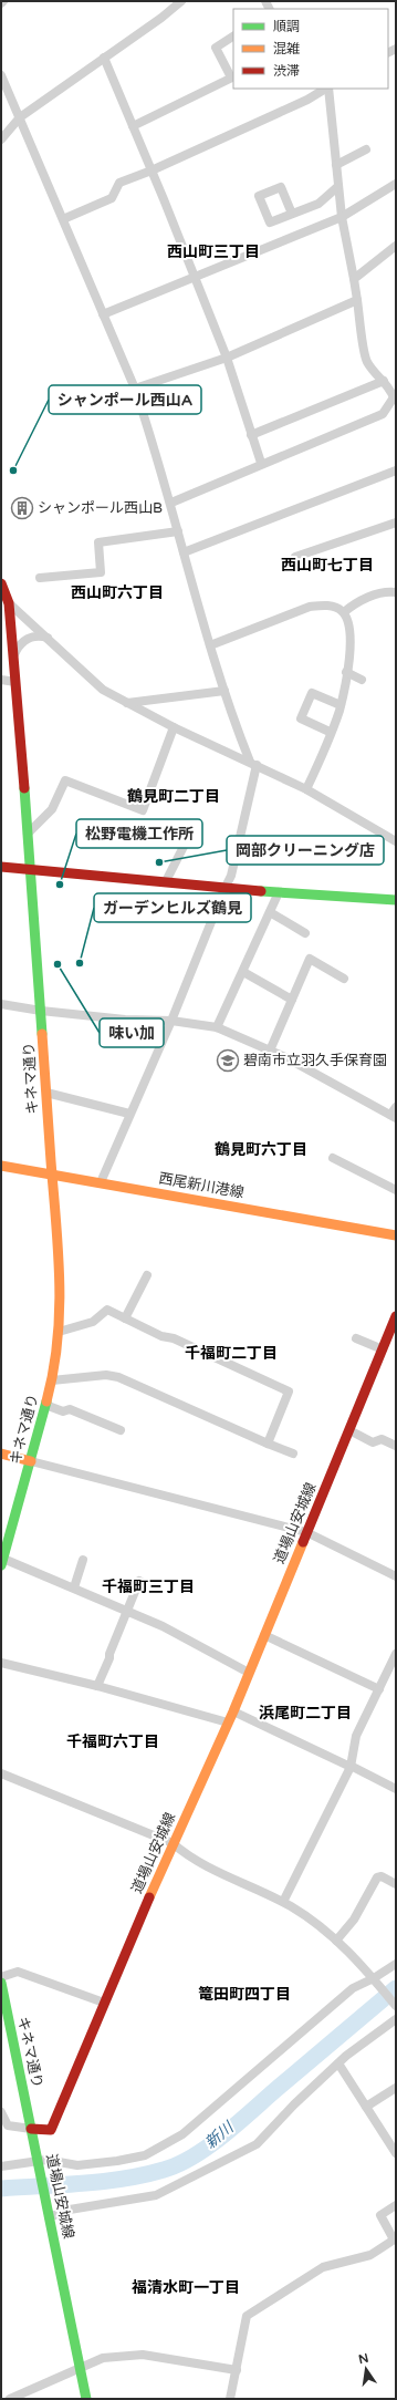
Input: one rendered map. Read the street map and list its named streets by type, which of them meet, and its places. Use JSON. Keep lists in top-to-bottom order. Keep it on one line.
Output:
{"streets":{"street":["キネマ通り","西尾新川港線","道場山安城線"]},"crossings":[["キネマ通り","西尾新川港線"],["キネマ通り","道場山安城線"]],"districts":["西山町三丁目","西山町七丁目","西山町六丁目","鶴見町二丁目","鶴見町六丁目","千福町二丁目","千福町三丁目","浜尾町二丁目","千福町六丁目","篭田町四丁目","福清水町一丁目"],"water":["新川"],"places":{"other":["シャンポール西山A","岡部クリーニング店","松野電機工作所","ガーデンヒルズ鶴見","味い加"],"building":["シャンポール西山B"],"school or university":["碧南市立羽久手保育園"]},"legend":["順調","混雑","渋滞"],"north":"top"}
